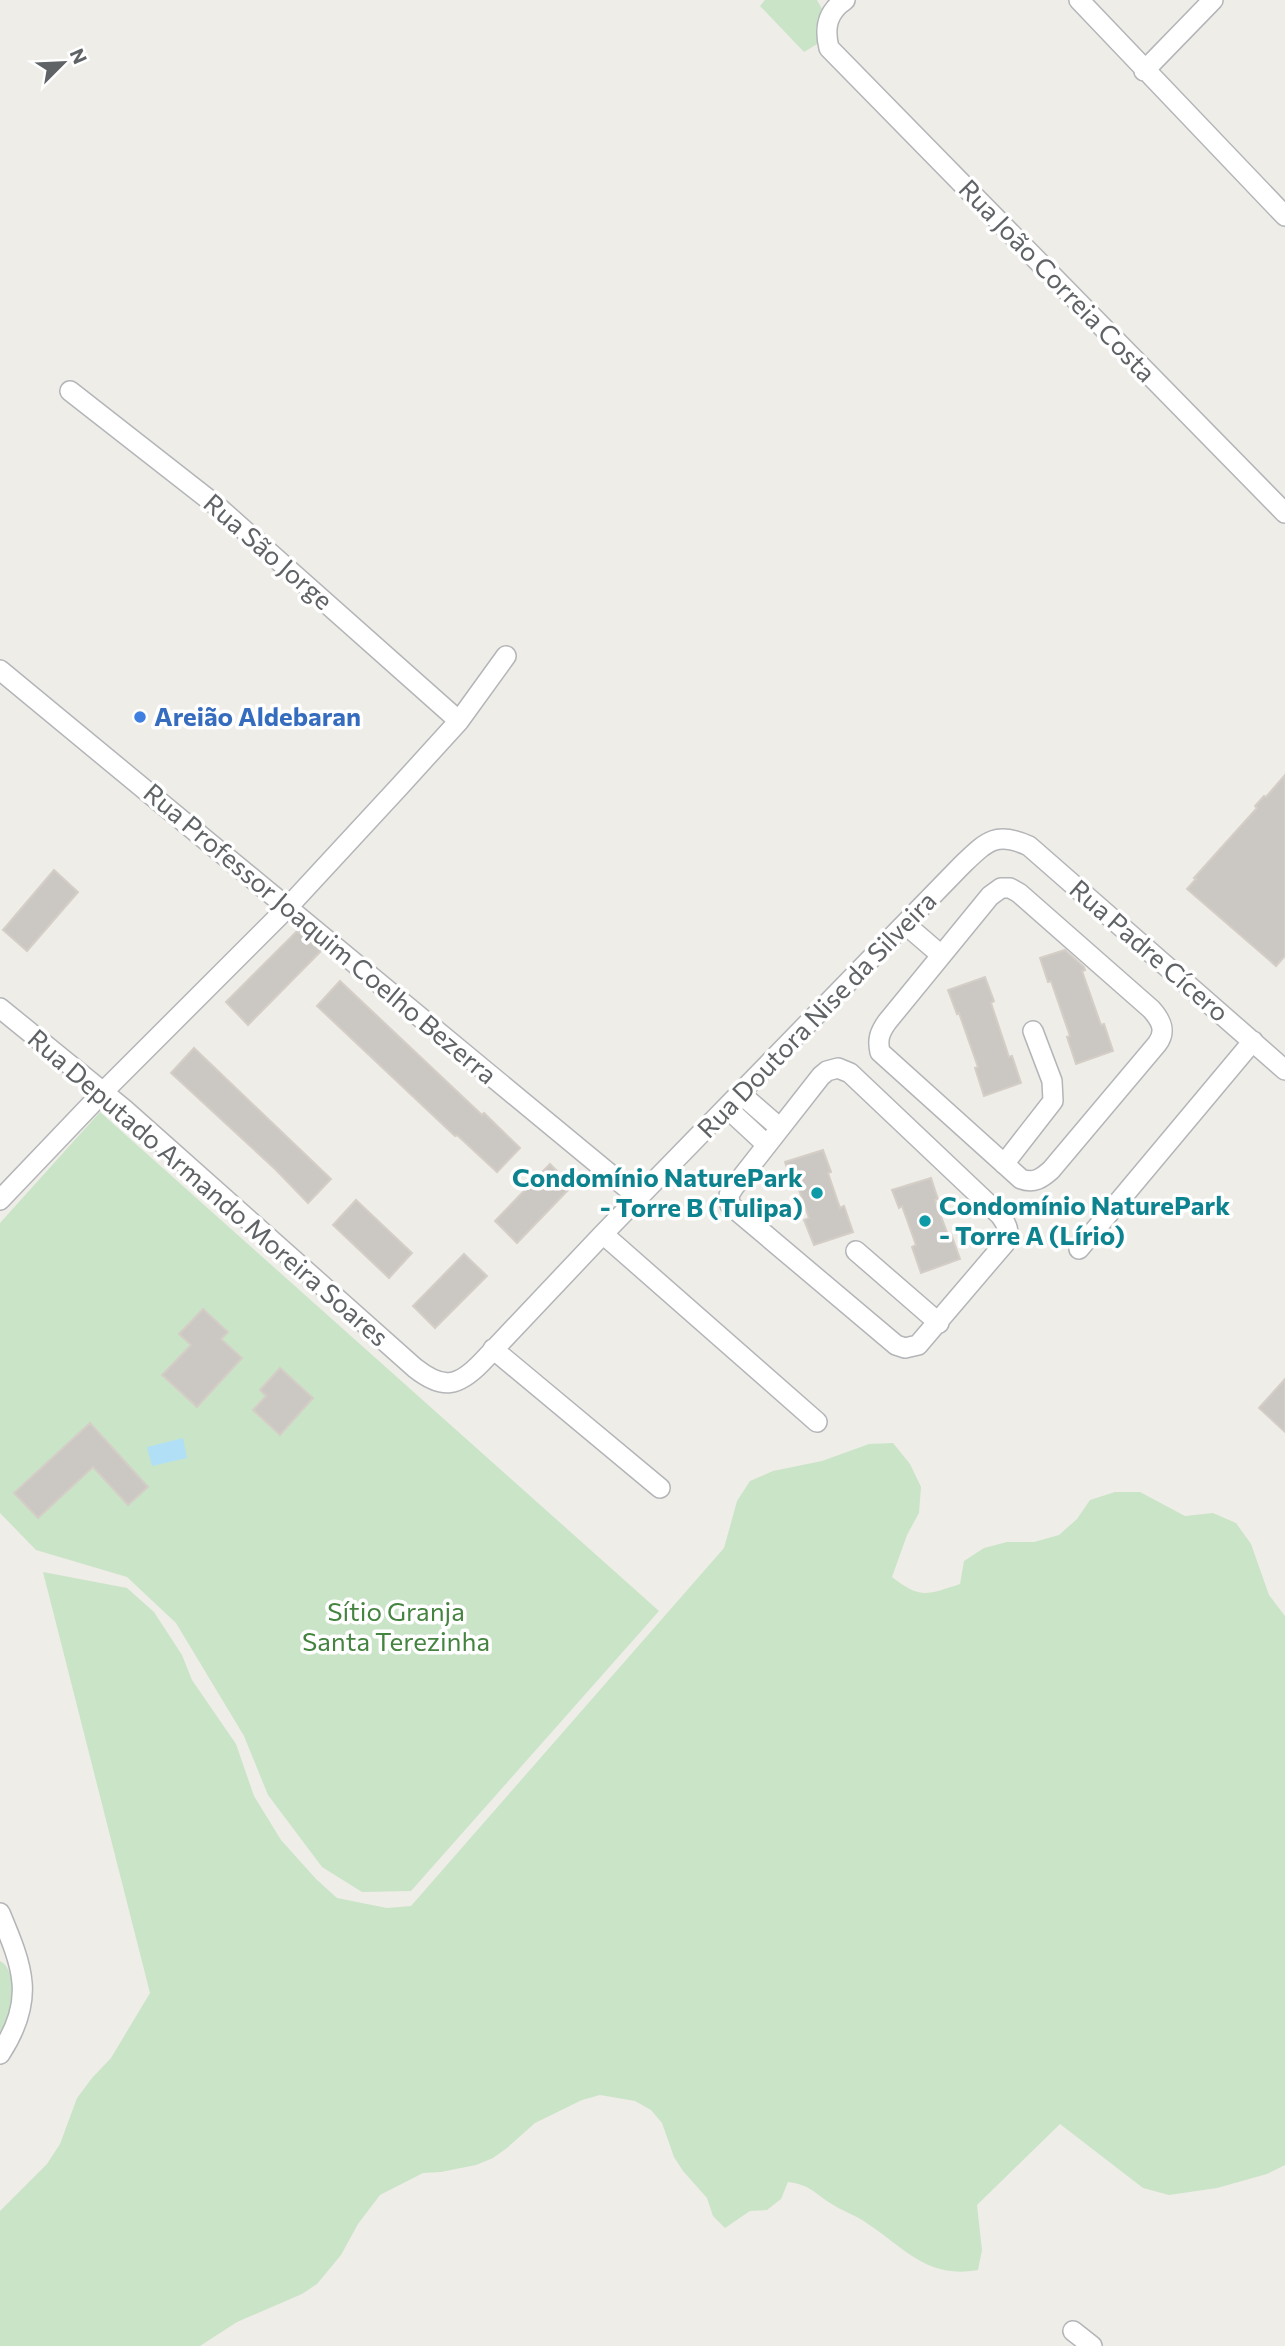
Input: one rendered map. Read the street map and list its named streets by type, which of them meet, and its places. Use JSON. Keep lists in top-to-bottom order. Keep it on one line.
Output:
{"streets":{"street":["Rua João Correia Costa","Rua São Jorge","Rua Professor Joaquim Coelho Bezerra","Rua Padre Cícero","Rua Doutora Nise da Silveira","Rua Deputado Armando Moreira Soares"]},"crossings":[["Rua Professor Joaquim Coelho Bezerra","Rua Doutora Nise da Silveira"],["Rua Padre Cícero","Rua Doutora Nise da Silveira"],["Rua Doutora Nise da Silveira","Rua Deputado Armando Moreira Soares"]],"parks":["Sítio Granja Santa Terezinha"],"places":["Areião Aldebaran","Condomínio NaturePark - Torre B (Tulipa)","Condomínio NaturePark - Torre A (Lírio)"],"north":"top right"}
